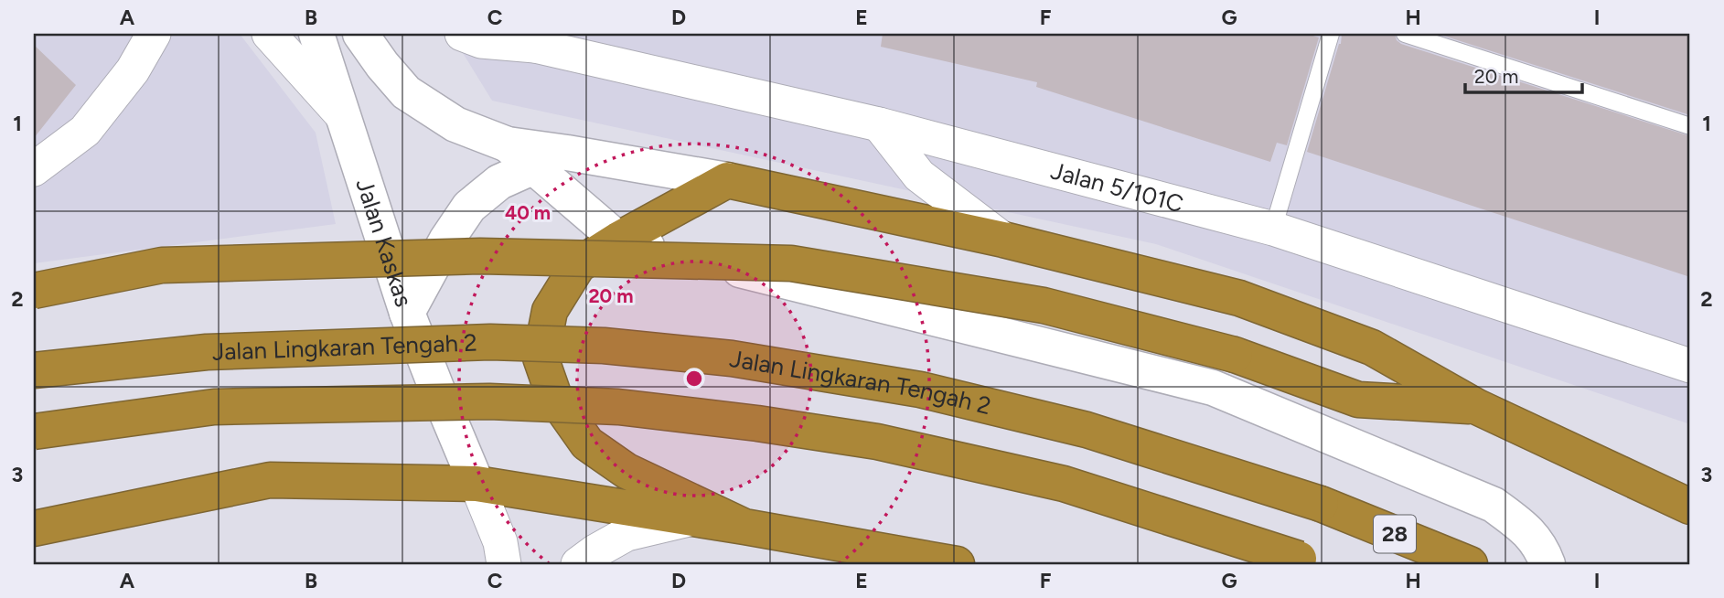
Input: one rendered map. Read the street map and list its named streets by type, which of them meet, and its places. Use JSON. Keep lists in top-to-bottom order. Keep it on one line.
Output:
{"streets":{"highway":["Jalan Lingkaran Tengah 2","28"],"street":["Jalan 5/101C","Jalan Kaskas"]},"scale_bar":"20 m","grid":{"columns":["A","B","C","D","E","F","G","H","I"],"rows":["1","2","3"]},"rings":["40 m","20 m"]}
